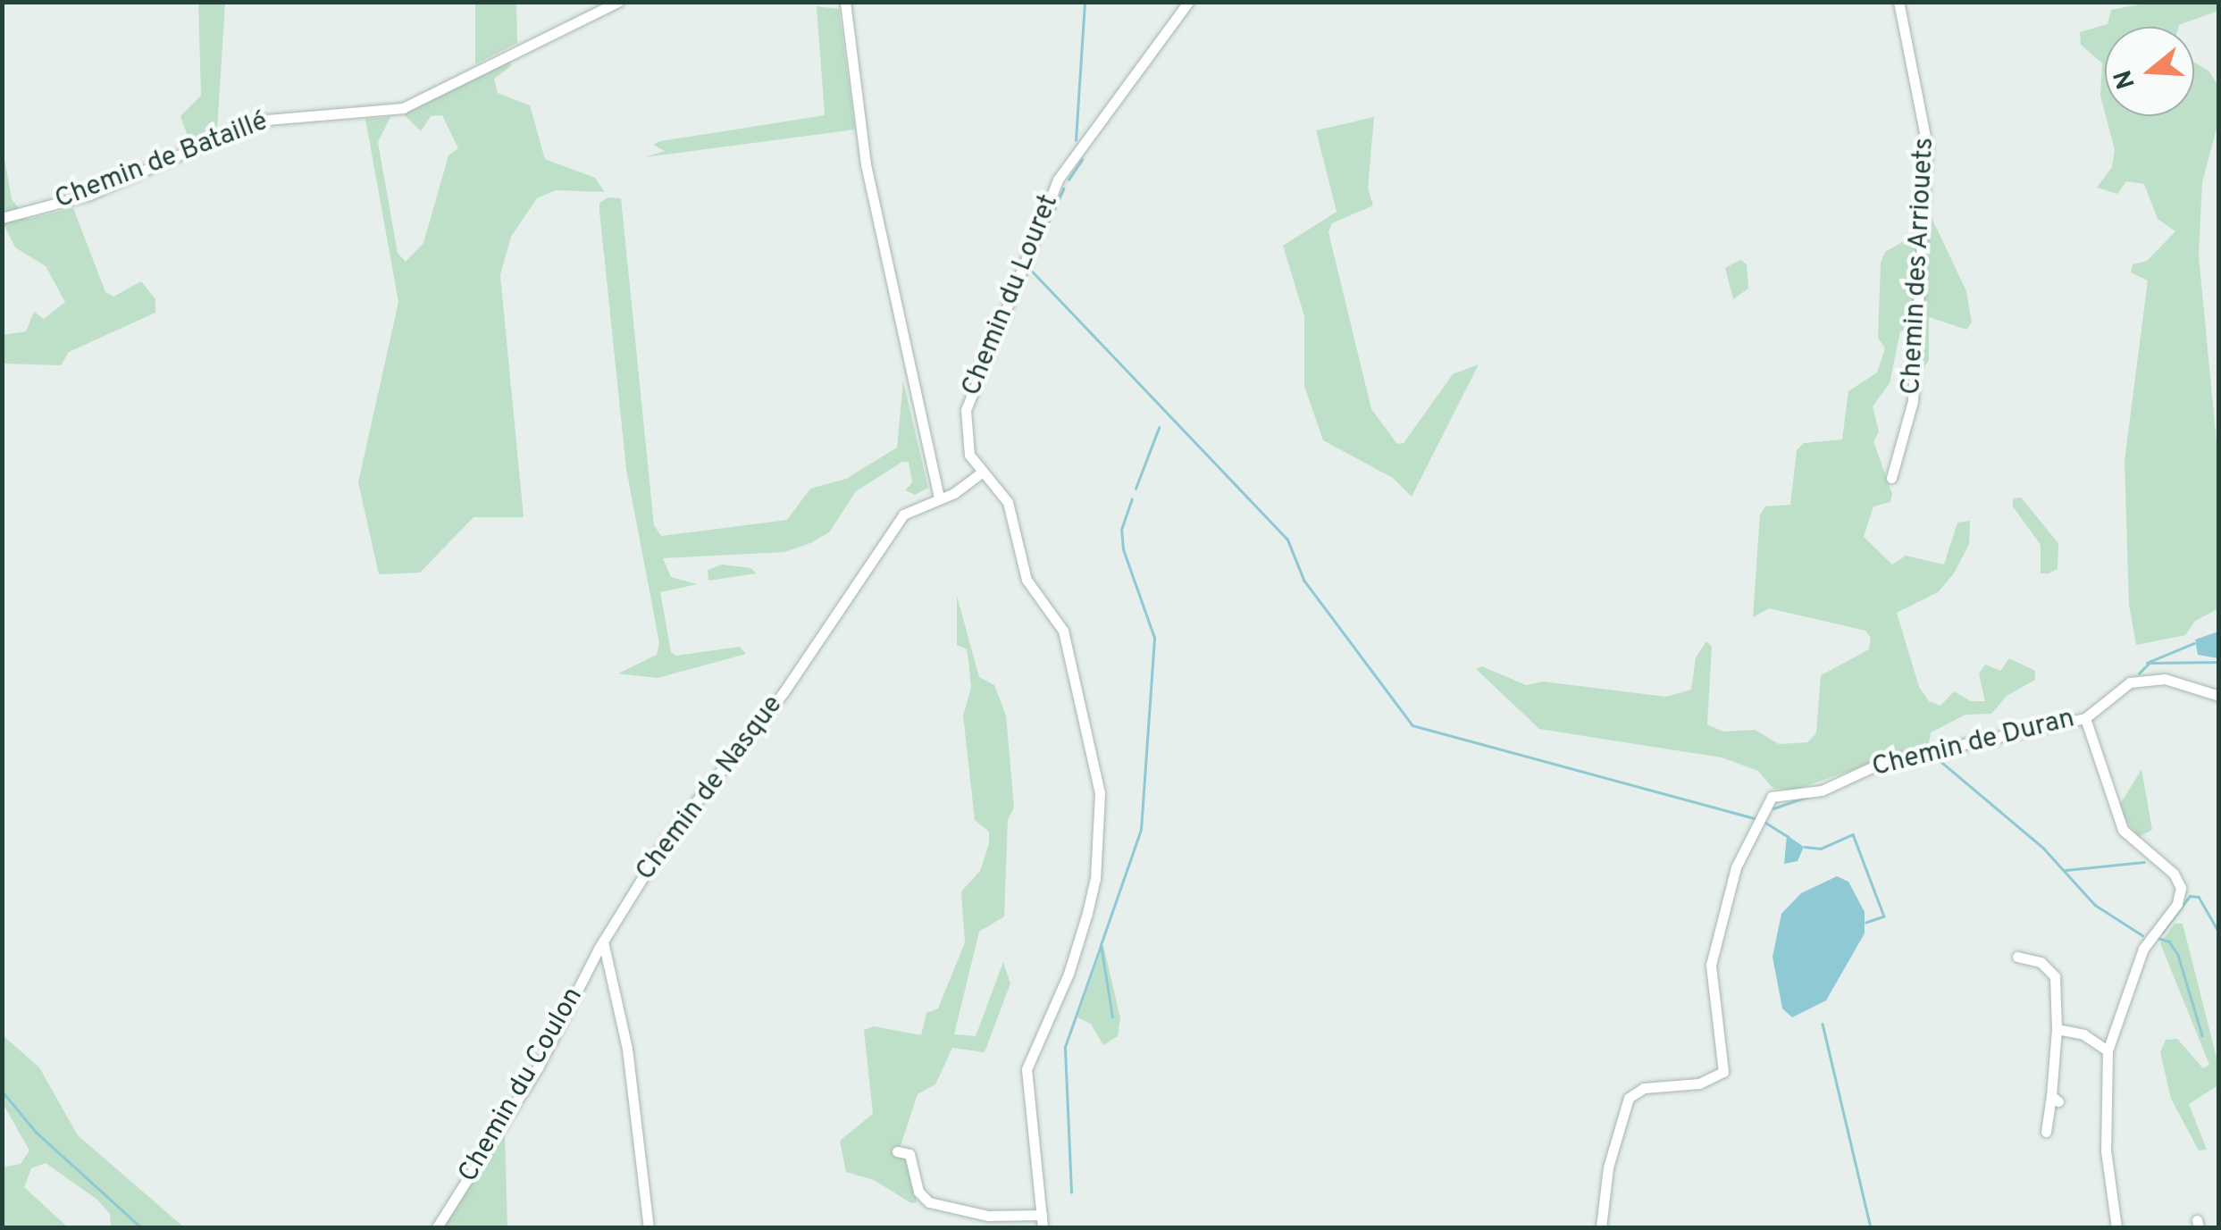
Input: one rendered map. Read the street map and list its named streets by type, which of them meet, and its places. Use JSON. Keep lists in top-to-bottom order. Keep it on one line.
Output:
{"streets":{"street":["Chemin de Bataillé","Chemin des Arriouets","Chemin du Louret","Chemin de Duran","Chemin de Nasque","Chemin du Coulon"]},"crossings":[["Chemin du Louret","Chemin de Nasque"],["Chemin de Nasque","Chemin du Coulon"]],"north":"left"}
